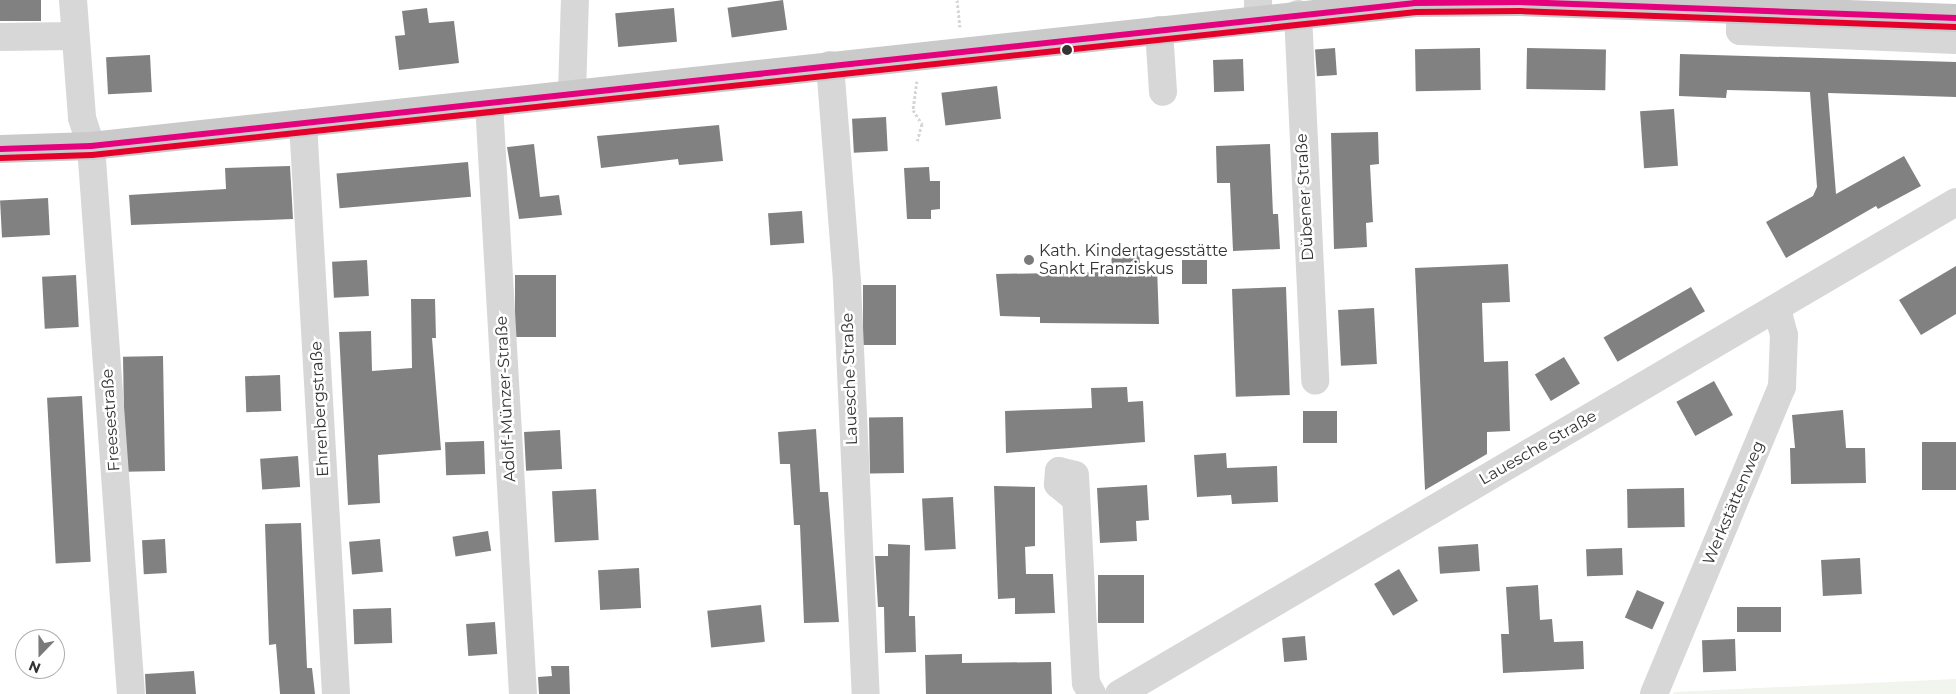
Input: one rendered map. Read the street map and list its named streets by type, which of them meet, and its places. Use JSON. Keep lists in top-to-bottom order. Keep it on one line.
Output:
{"streets":{"street":["Dübener Straße","Lauesche Straße","Adolf-Münzer-Straße","Ehrenbergstraße","Freesestraße","Werkstättenweg"]},"crossings":[["Lauesche Straße","Werkstättenweg"]],"places":["Kath. Kindertagesstätte Sankt Franziskus"],"north":"bottom"}
